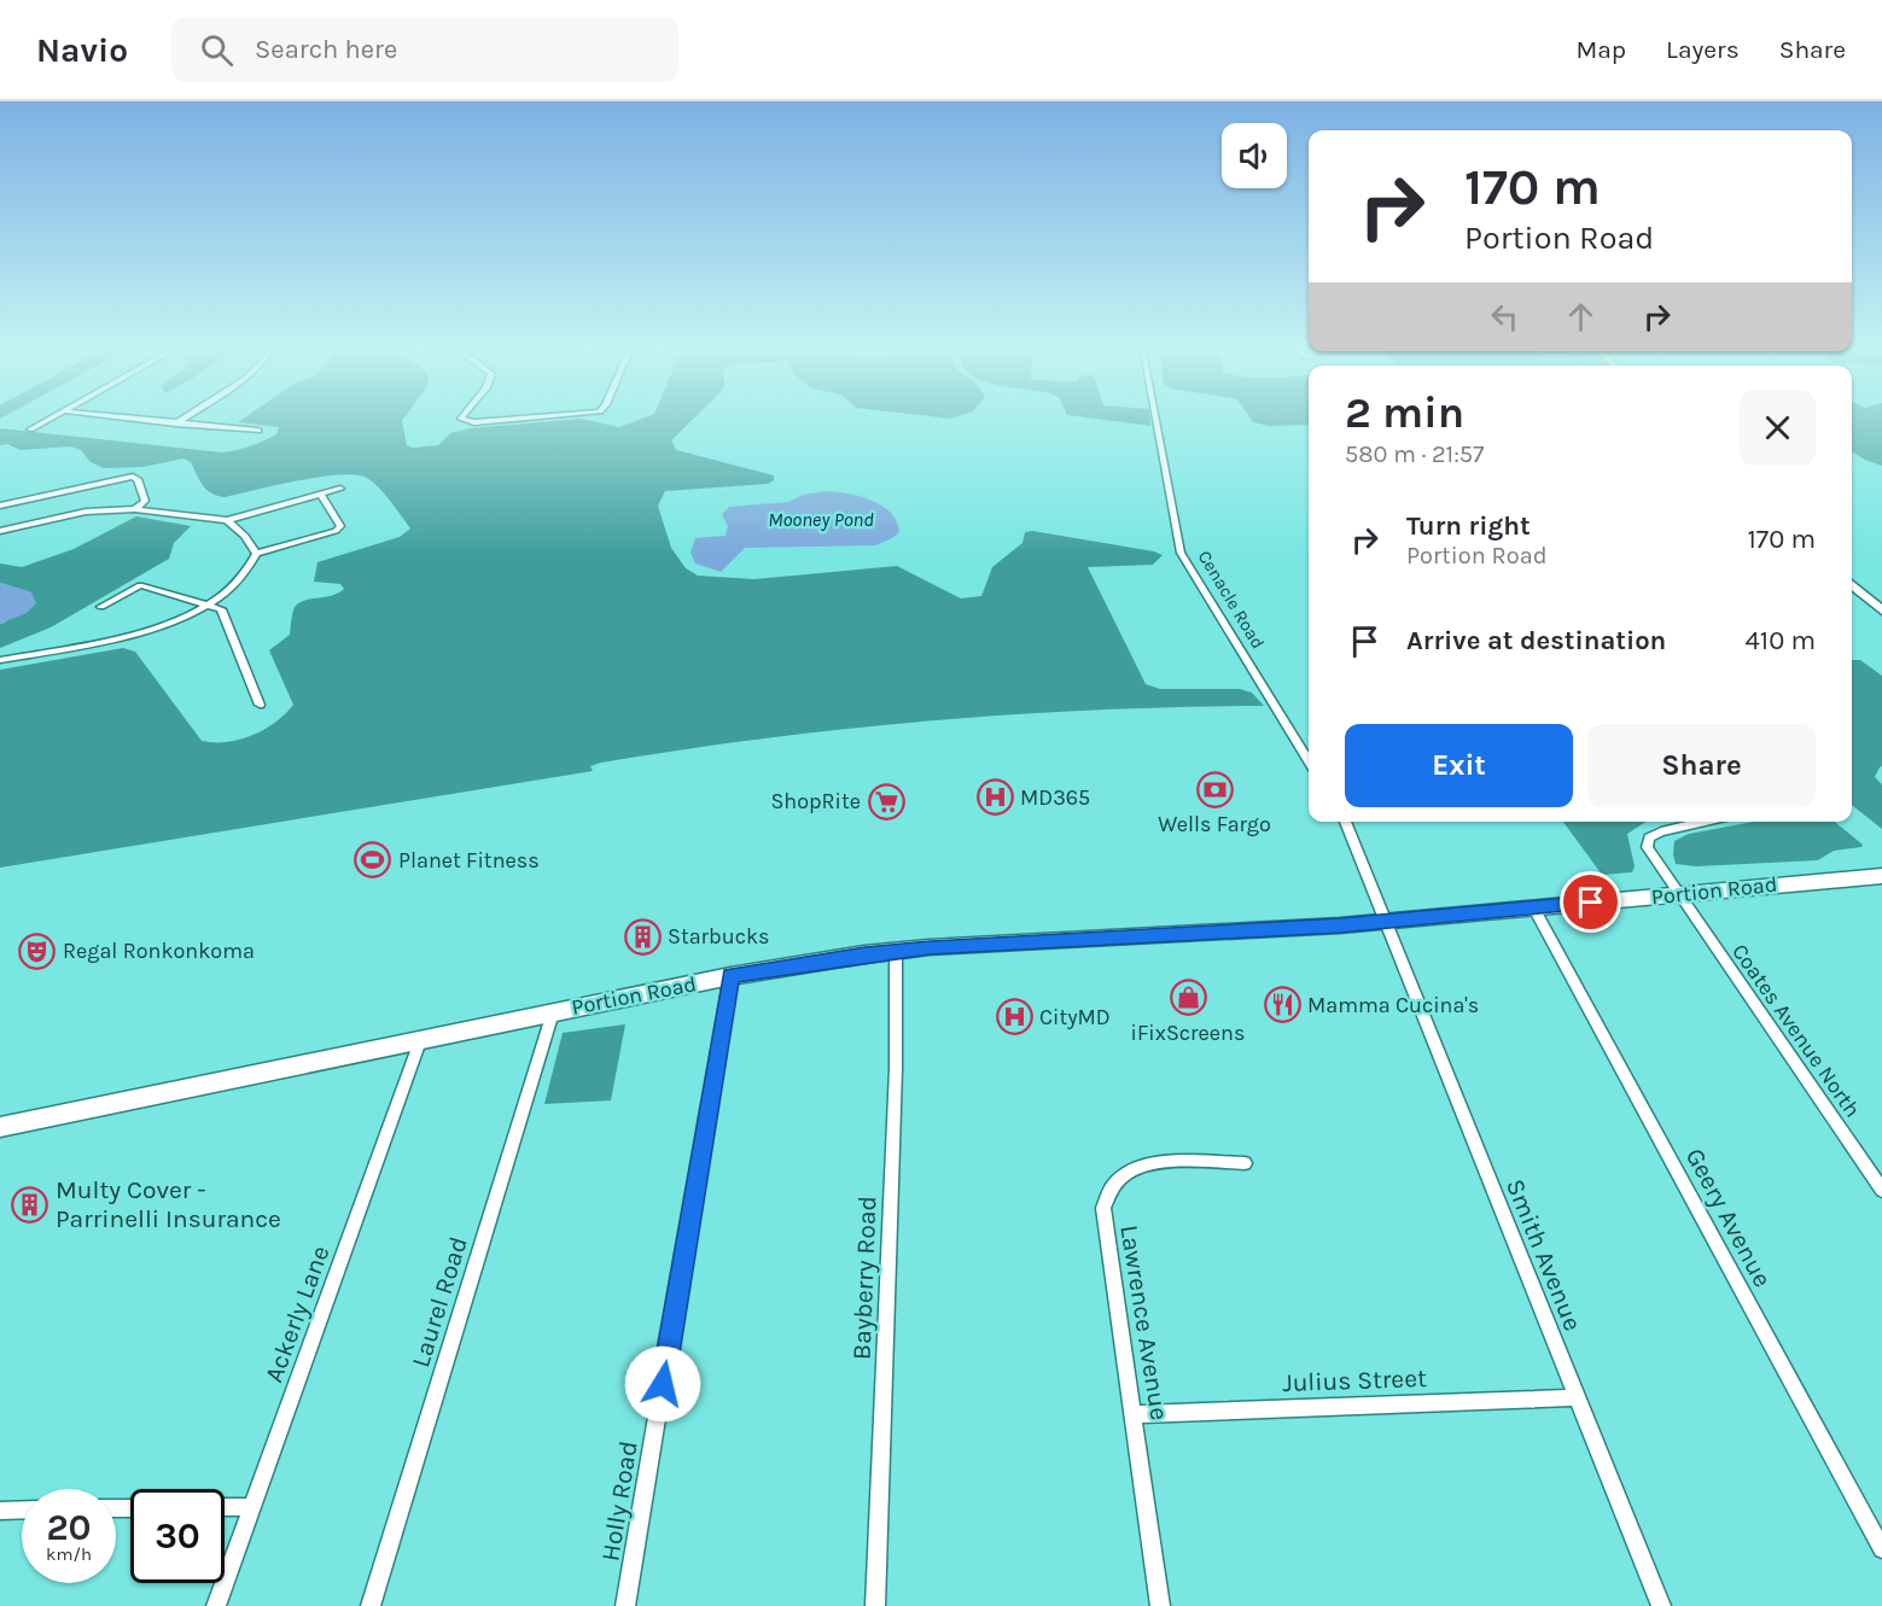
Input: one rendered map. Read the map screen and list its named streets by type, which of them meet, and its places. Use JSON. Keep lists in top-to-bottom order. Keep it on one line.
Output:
{"streets":{"main road":["Portion Road"],"street":["Cenacle Road","Coates Avenue North","Geery Avenue","Smith Avenue","Bayberry Road","Laurel Road","Ackerly Lane","Lawrence Avenue","Julius Street","Holly Road"]},"crossings":[["Portion Road","Coates Avenue North"],["Portion Road","Geery Avenue"],["Portion Road","Smith Avenue"],["Portion Road","Bayberry Road"],["Portion Road","Laurel Road"],["Portion Road","Ackerly Lane"],["Portion Road","Holly Road"],["Smith Avenue","Julius Street"],["Lawrence Avenue","Julius Street"]],"water":["Mooney Pond"],"places":{"bank":["Wells Fargo"],"hospital":["MD365","CityMD"],"supermarket":["ShopRite"],"sports":["Planet Fitness"],"building":["Starbucks","Multy Cover - Parrinelli Insurance"],"theatre":["Regal Ronkonkoma"],"shop":["iFixScreens"],"restaurant":["Mamma Cucina's"]},"page":{"header":"Navio","search":"Search here","nav":["Map","Layers","Share"],"turn":["170 m","Portion Road"],"heading":["2 min","580 m · 21:57"],"list":[{"name":"Turn right","note":"Portion Road","value":"170 m"},{"name":"Arrive at destination","value":"410 m"}],"buttons":["Exit","Share"],"speed":"20 km/h","limit":"30"}}
